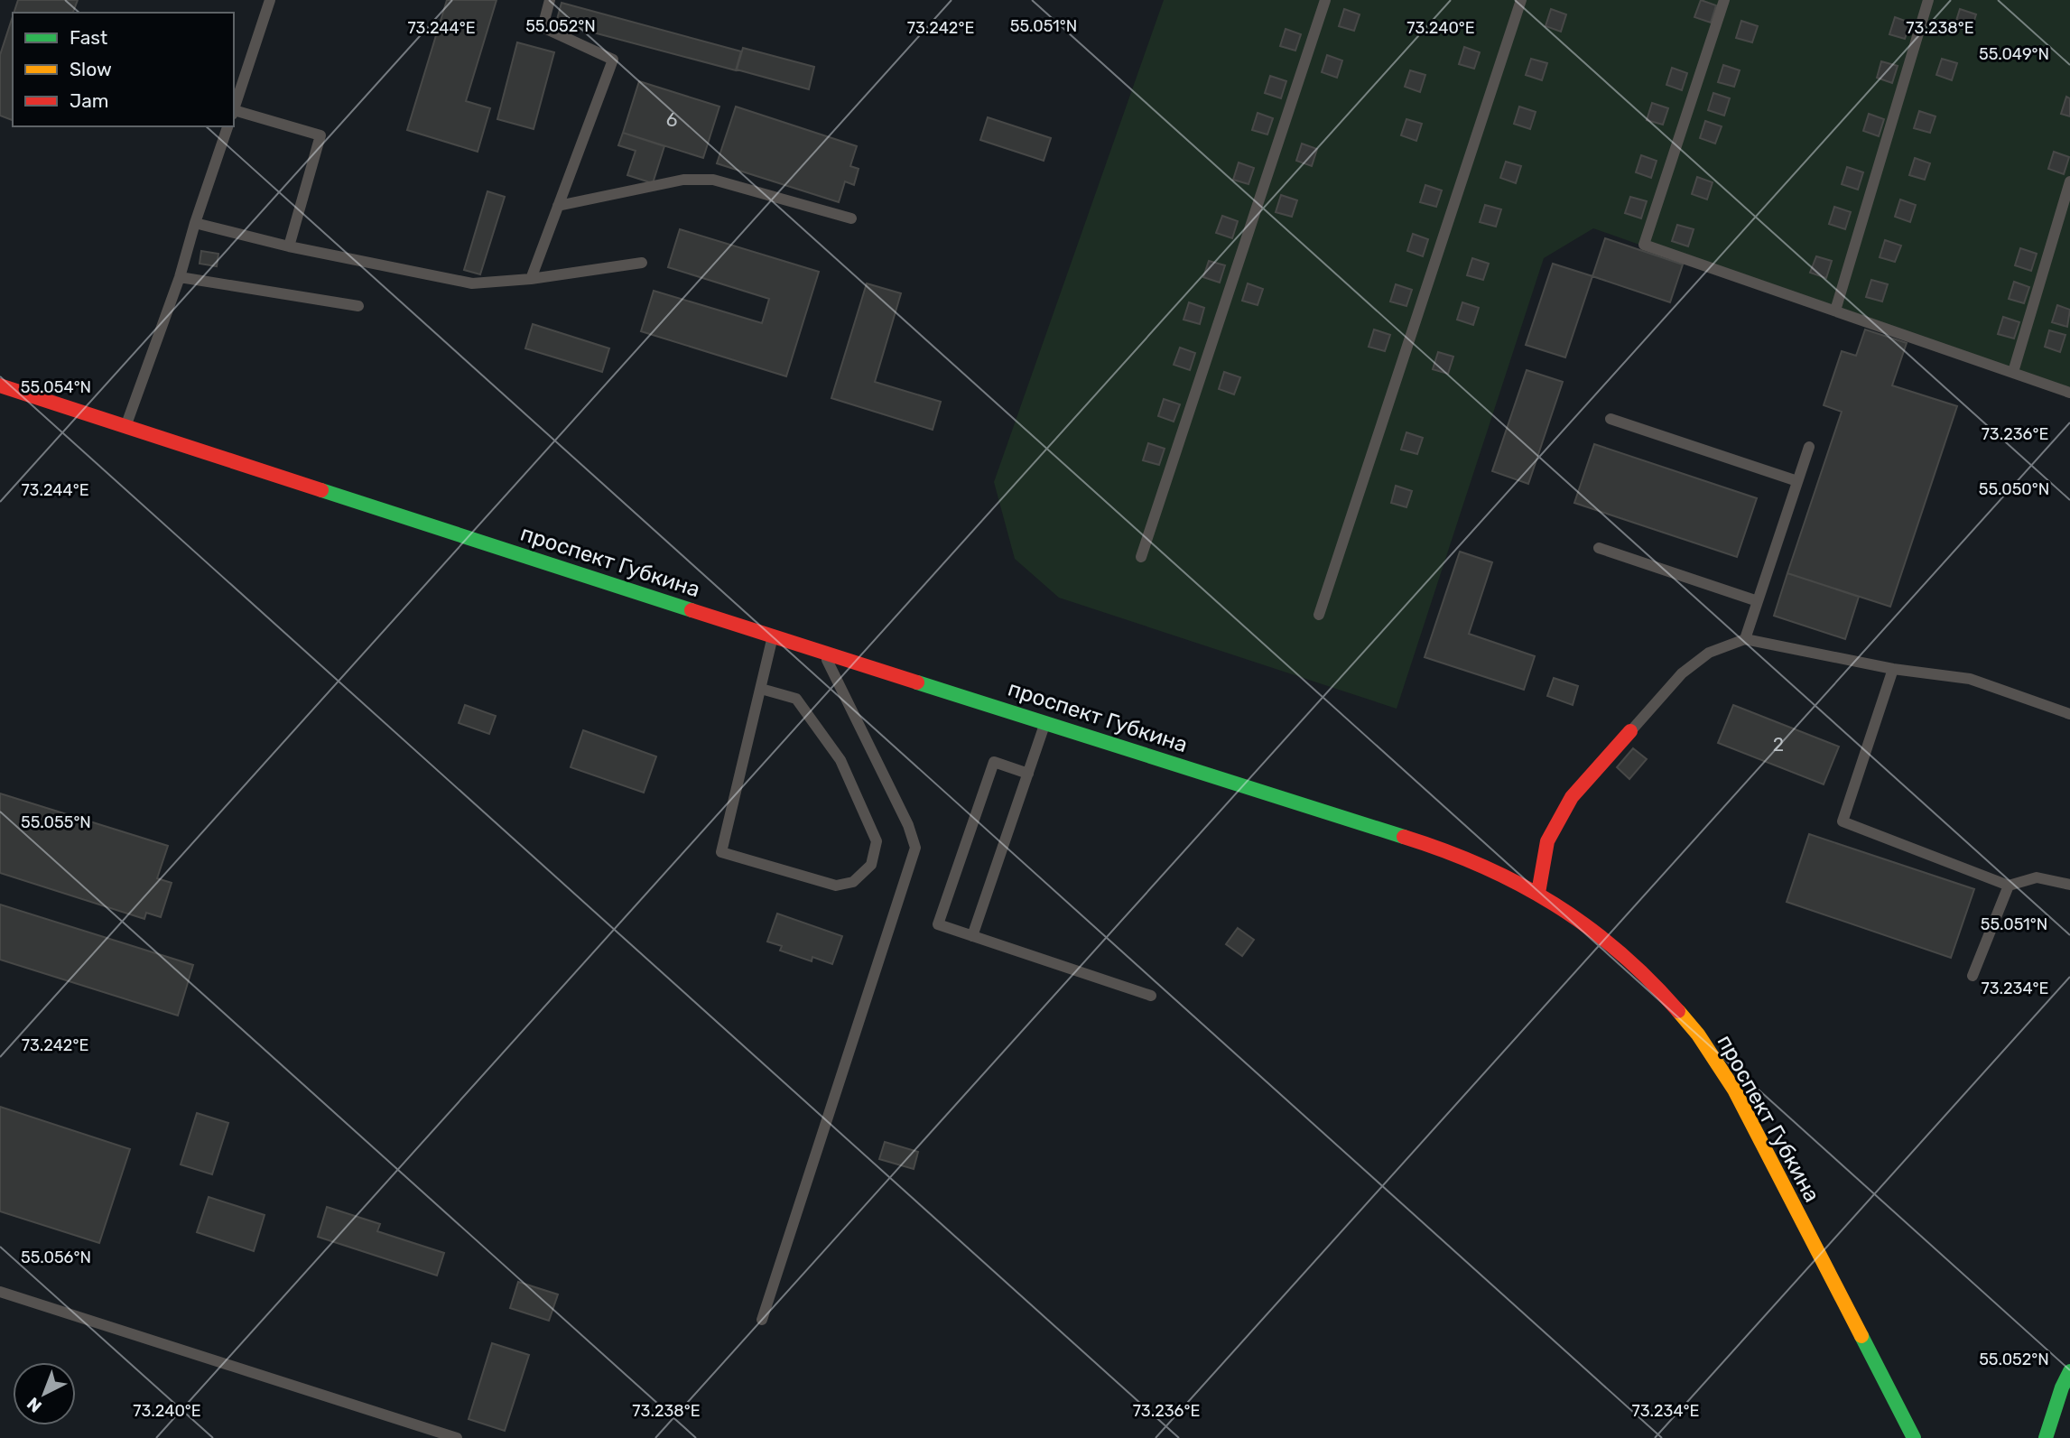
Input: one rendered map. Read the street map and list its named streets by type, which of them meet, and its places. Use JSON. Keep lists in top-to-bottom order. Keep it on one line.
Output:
{"streets":{"street":["проспект Губкина"]},"house_numbers":["6","2"],"legend":["Fast","Slow","Jam"],"north":"bottom left","coordinates":["55.052°N","55.051°N","73.244°E","73.242°E","73.240°E","73.238°E","55.049°N","55.054°N","73.236°E","55.050°N","55.055°N","73.234°E","55.056°N"]}
